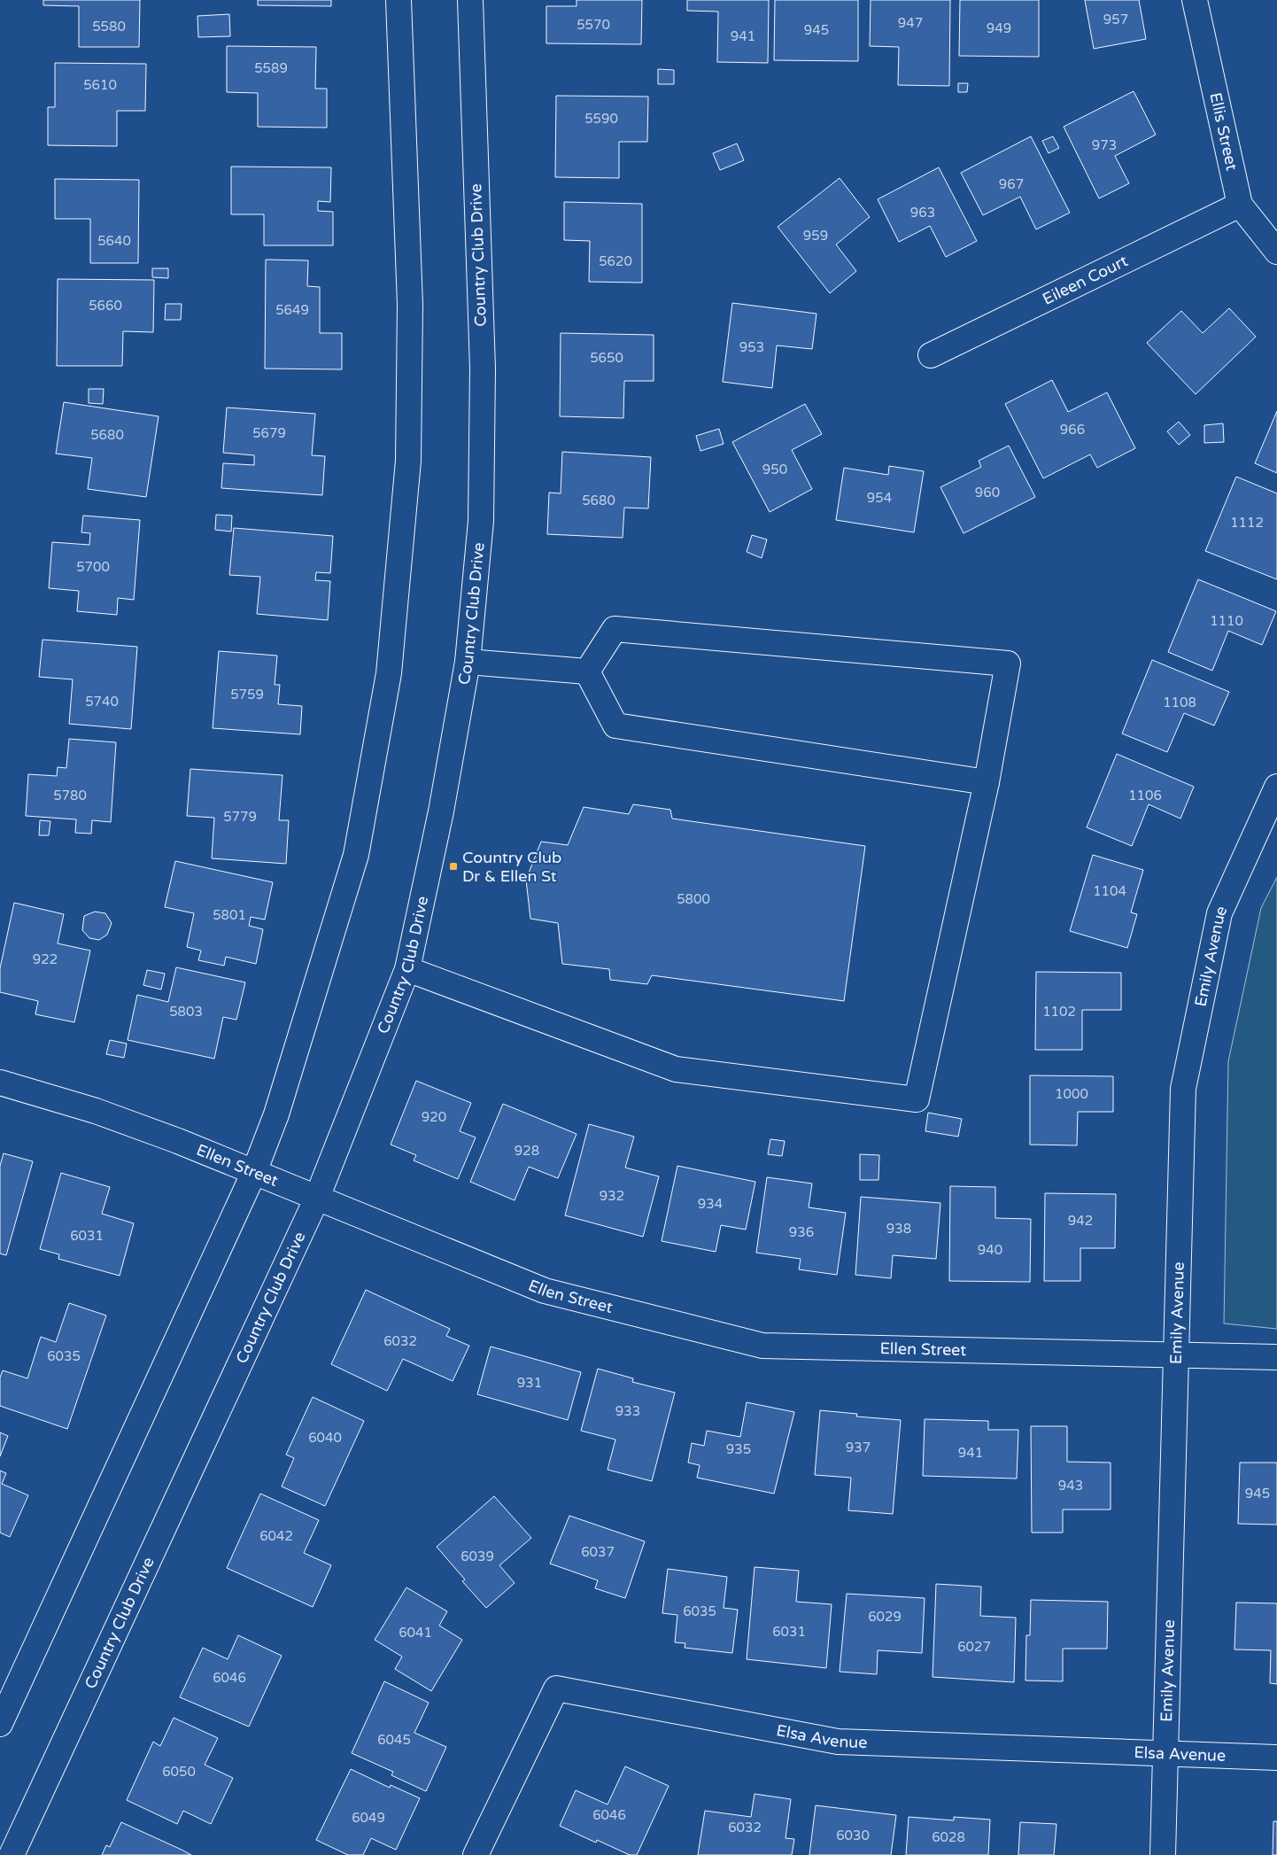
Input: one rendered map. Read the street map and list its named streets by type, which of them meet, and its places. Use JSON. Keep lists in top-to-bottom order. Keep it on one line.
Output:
{"streets":{"street":["Ellis Street","Country Club Drive","Eileen Court","Emily Avenue","Ellen Street","Elsa Avenue"]},"crossings":[["Ellis Street","Eileen Court"],["Country Club Drive","Ellen Street"],["Emily Avenue","Ellen Street"],["Emily Avenue","Elsa Avenue"]],"places":{"transit":["Country Club Dr & Ellen St"]},"house_numbers":["957","947","5570","5580","949","945","941","5589","5610","5590","973","967","963","959","5640","5620","5660","5649","953","5650","966","5679","5680","950","960","954","5680","1112","5700","1110","5759","5740","1108","5780","1106","5779","1104","5800","5801","922","5803","1102","1000","920","928","932","934","942","938","936","6031","940","6032","6035","931","933","6040","937","935","941","943","945","6042","6037","6039","6035","6029","6031","6041","6027","6046","6045","6050","6046","6049","6032","6030","6028"]}
